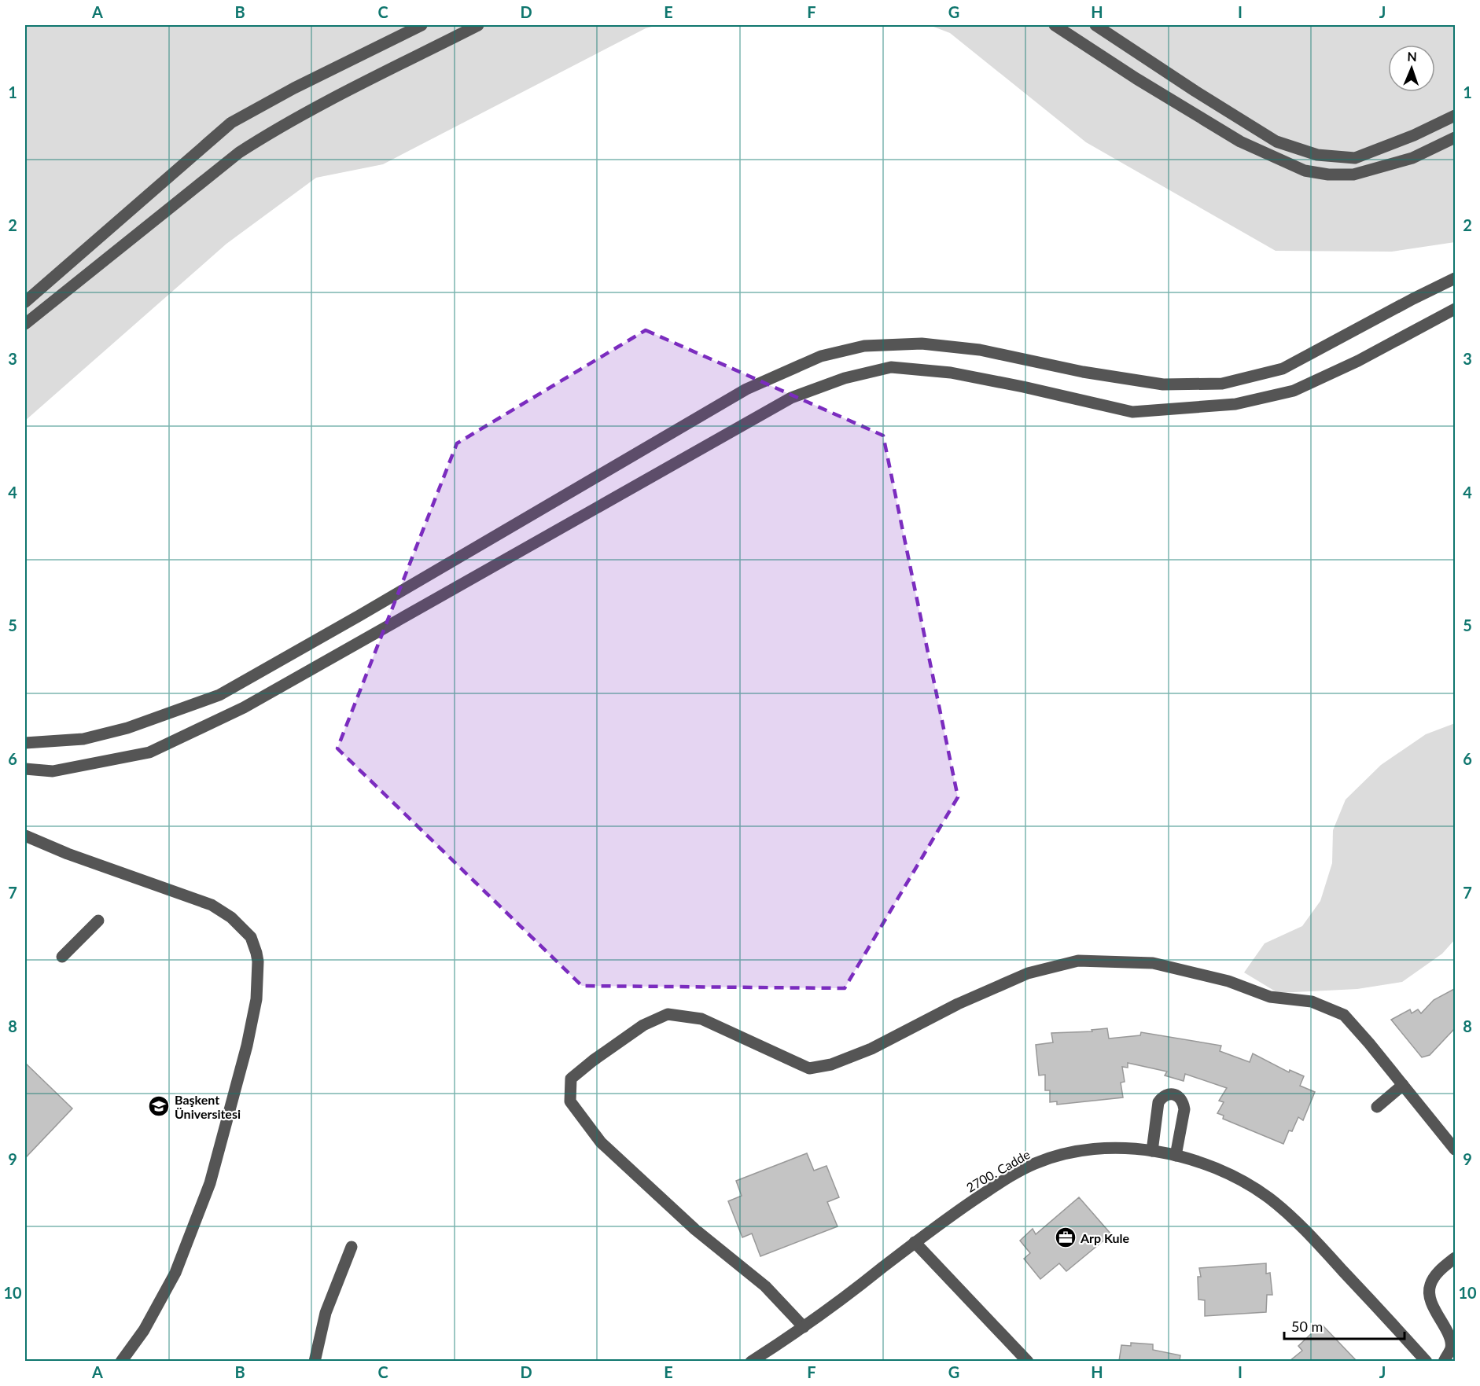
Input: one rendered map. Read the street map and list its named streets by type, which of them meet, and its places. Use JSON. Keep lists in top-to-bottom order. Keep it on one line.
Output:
{"streets":{"street":["2700. Cadde"]},"places":{"school or university":["Başkent Üniversitesi"],"office":["Arp Kule"]},"scale_bar":"50 m","north":"top","grid":{"columns":["A","B","C","D","E","F","G","H","I","J"],"rows":["1","2","3","4","5","6","7","8","9","10"]}}
